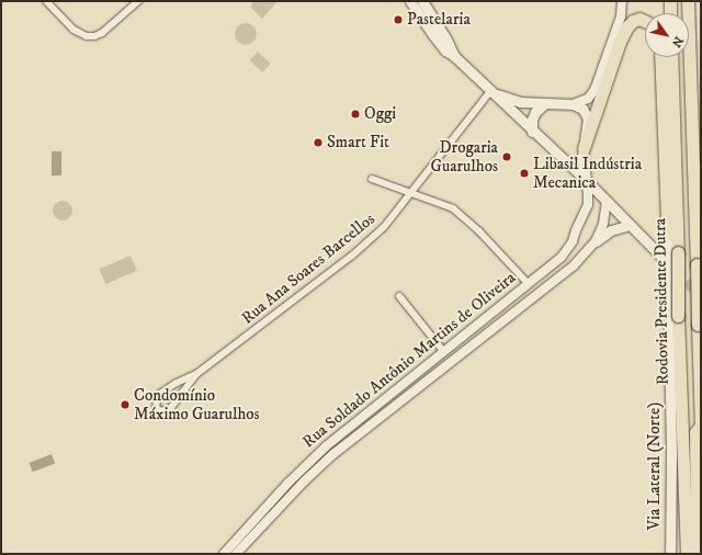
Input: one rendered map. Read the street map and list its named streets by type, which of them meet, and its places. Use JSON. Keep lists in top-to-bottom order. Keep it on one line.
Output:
{"streets":{"highway":["Rodovia Presidente Dutra"],"main road":["Via Lateral (Norte)"],"street":["Rua Ana Soares Barcellos","Rua Soldado Antônio Martins de Oliveira"]},"places":["Pastelaria","Oggi","Smart Fit","Drogaria Guarulhos","Libasil Indústria Mecanica","Condomínio Máximo Guarulhos"],"north":"bottom right"}
